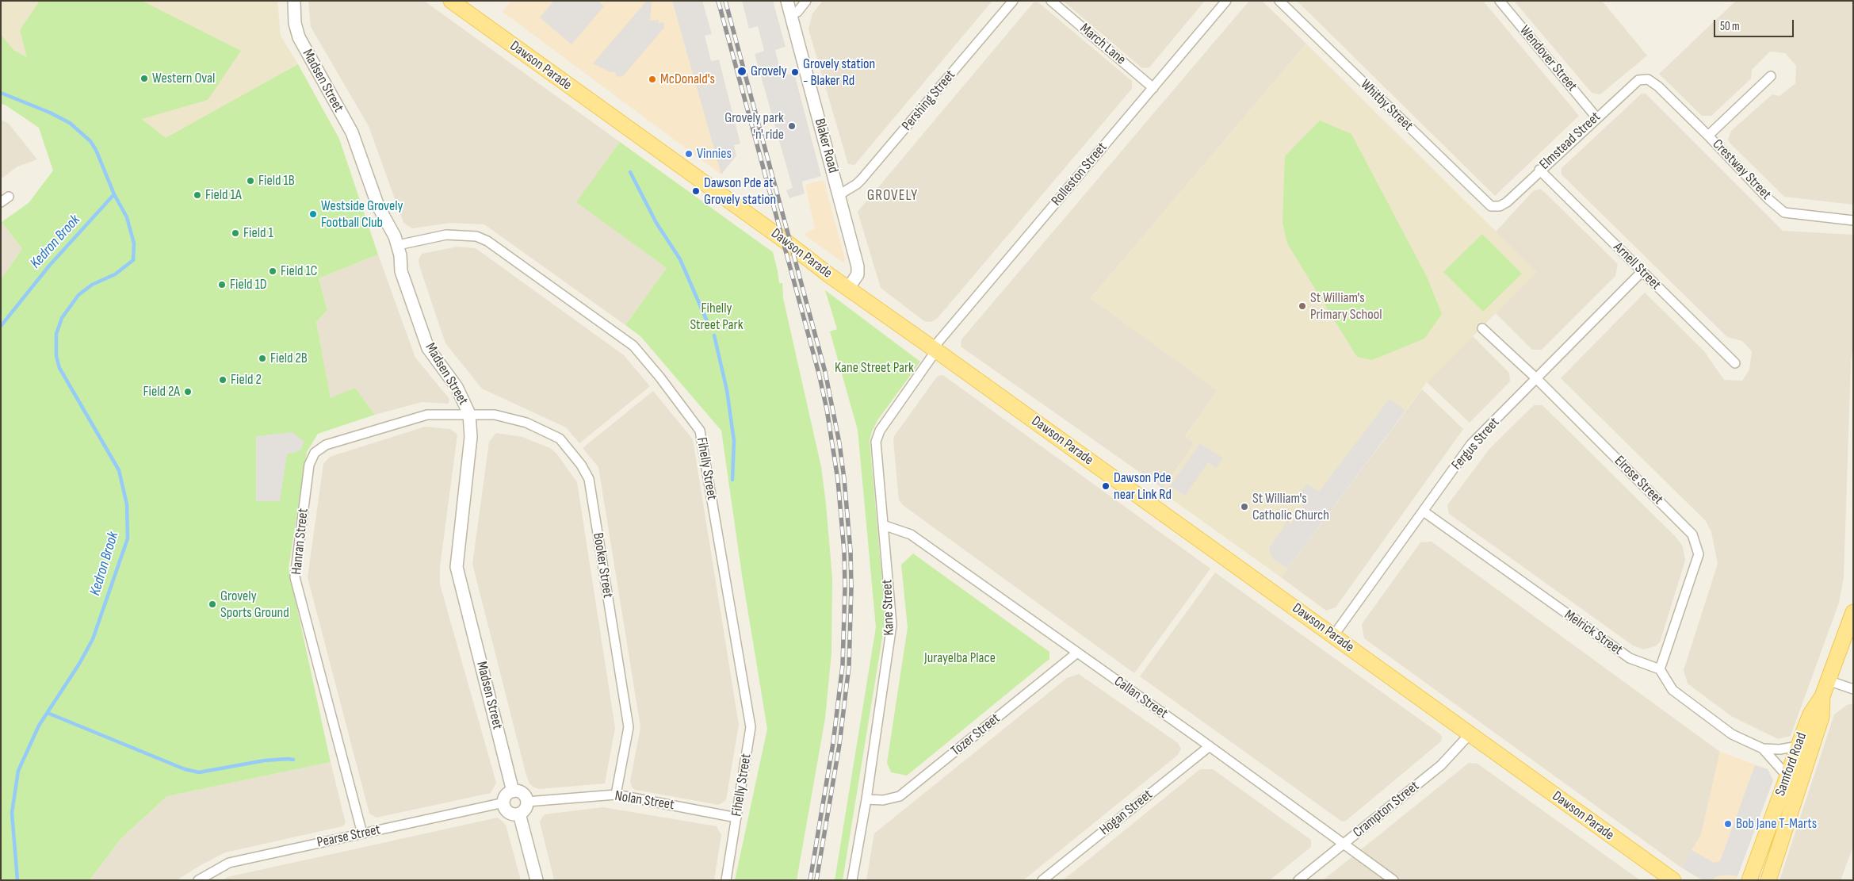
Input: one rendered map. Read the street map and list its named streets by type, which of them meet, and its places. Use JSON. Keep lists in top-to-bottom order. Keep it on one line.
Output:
{"streets":{"main road":["Dawson Parade","Samford Road"],"street":["March Lane","Wendover Street","Madsen Street","Pershing Street","Whitby Street","Elmstead Street","Blaker Road","Crestway Street","Rolleston Street","Arnell Street","Fergus Street","Fihelly Street","Elrose Street","Hanran Street","Booker Street","Kane Street","Melrick Street","Callan Street","Tozer Street","Nolan Street","Crampton Street","Hogan Street","Pearse Street"]},"crossings":[["March Lane","Rolleston Street"],["Wendover Street","Elmstead Street"],["Dawson Parade","Blaker Road"],["Dawson Parade","Rolleston Street"],["Dawson Parade","Fergus Street"],["Dawson Parade","Kane Street"],["Dawson Parade","Crampton Street"],["Madsen Street","Fihelly Street"],["Madsen Street","Hanran Street"],["Madsen Street","Booker Street"],["Madsen Street","Nolan Street"],["Madsen Street","Pearse Street"],["Pershing Street","Blaker Road"],["Whitby Street","Elmstead Street"],["Elmstead Street","Crestway Street"],["Elmstead Street","Arnell Street"],["Rolleston Street","Kane Street"],["Arnell Street","Fergus Street"],["Fergus Street","Elrose Street"],["Fergus Street","Melrick Street"],["Fihelly Street","Nolan Street"],["Elrose Street","Melrick Street"],["Hanran Street","Booker Street"],["Hanran Street","Pearse Street"],["Booker Street","Nolan Street"],["Kane Street","Callan Street"],["Kane Street","Tozer Street"],["Callan Street","Tozer Street"],["Callan Street","Crampton Street"],["Callan Street","Hogan Street"],["Nolan Street","Pearse Street"]],"districts":["GROVELY"],"water":["Kedron Brook"],"parks":["Fihelly Street Park","Kane Street Park","Jurayelba Place"],"places":["Grovely","Grovely station - Blaker Rd","Western Oval","McDonald's","Grovely park 'n' ride","Vinnies","Field 1B","Dawson Pde at Grovely station","Field 1A","Westside Grovely Football Club","Field 1","Field 1C","Field 1D","St William's Primary School","Field 2B","Field 2","Field 2A","Dawson Pde near Link Rd","St William's Catholic Church","Grovely Sports Ground","Bob Jane T-Marts"],"scale_bar":"50 m"}
